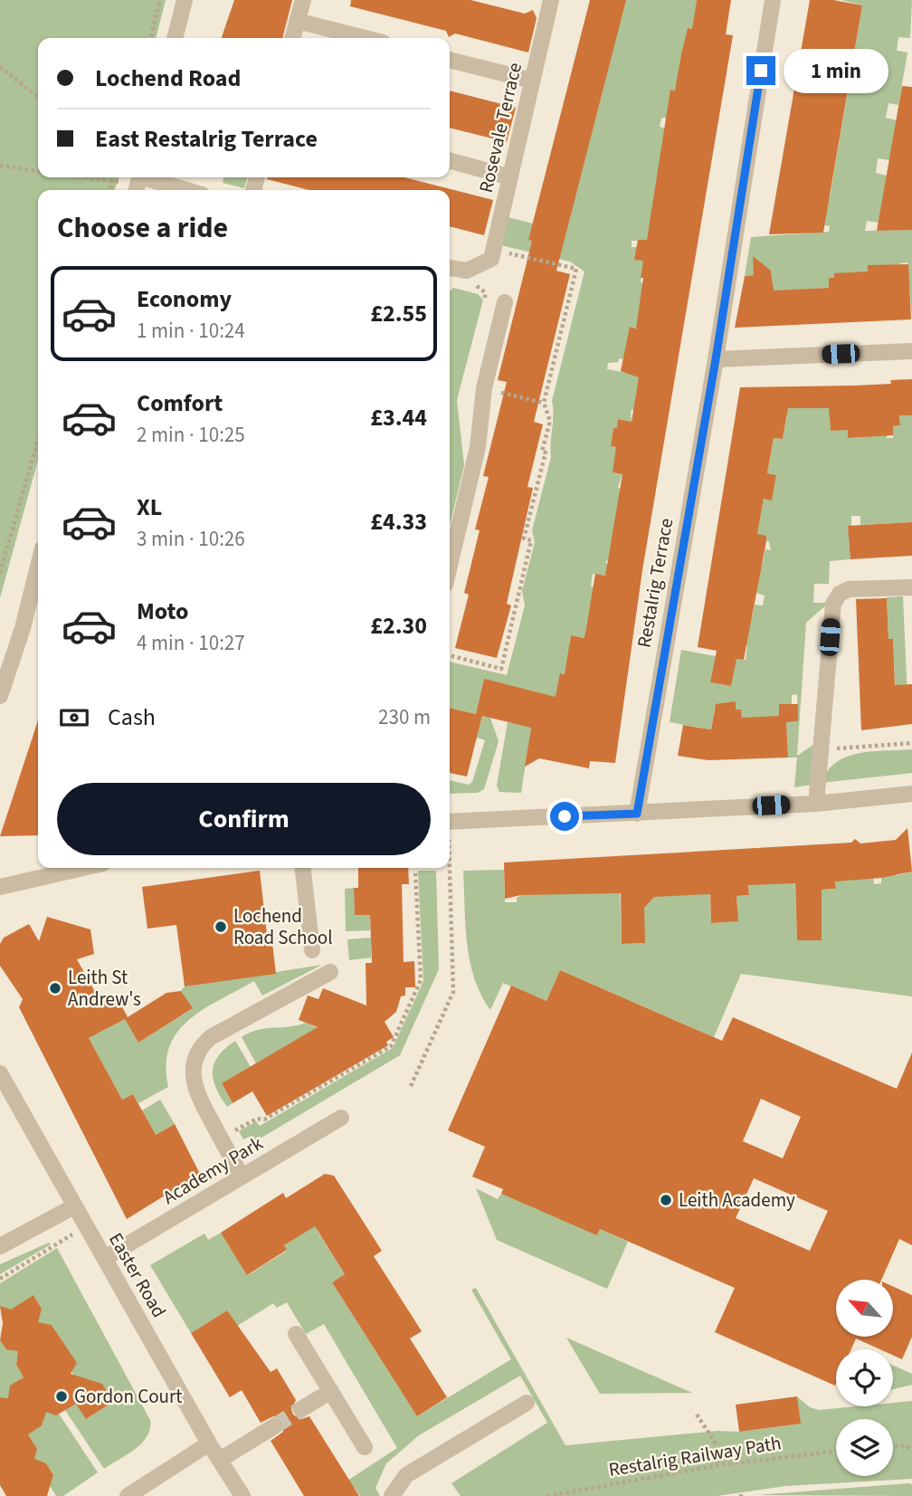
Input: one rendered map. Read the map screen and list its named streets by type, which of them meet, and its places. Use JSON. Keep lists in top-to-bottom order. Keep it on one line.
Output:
{"streets":{"street":["Rosevale Terrace","Restalrig Terrace","Academy Park","Easter Road"],"path":["Restalrig Railway Path"]},"crossings":[["Academy Park","Easter Road"]],"places":["Lochend Road School","Leith St Andrew's","Leith Academy","Gordon Court"],"north":"top left","page":{"banner":["Lochend Road","East Restalrig Terrace"],"bubble":"1 min","heading":"Choose a ride","list":[{"name":"Economy","note":"1 min · 10:24","value":"£2.55"},{"name":"Comfort","note":"2 min · 10:25","value":"£3.44"},{"name":"XL","note":"3 min · 10:26","value":"£4.33"},{"name":"Moto","note":"4 min · 10:27","value":"£2.30"}],"pay":["Cash","230 m"],"buttons":"Confirm"}}
